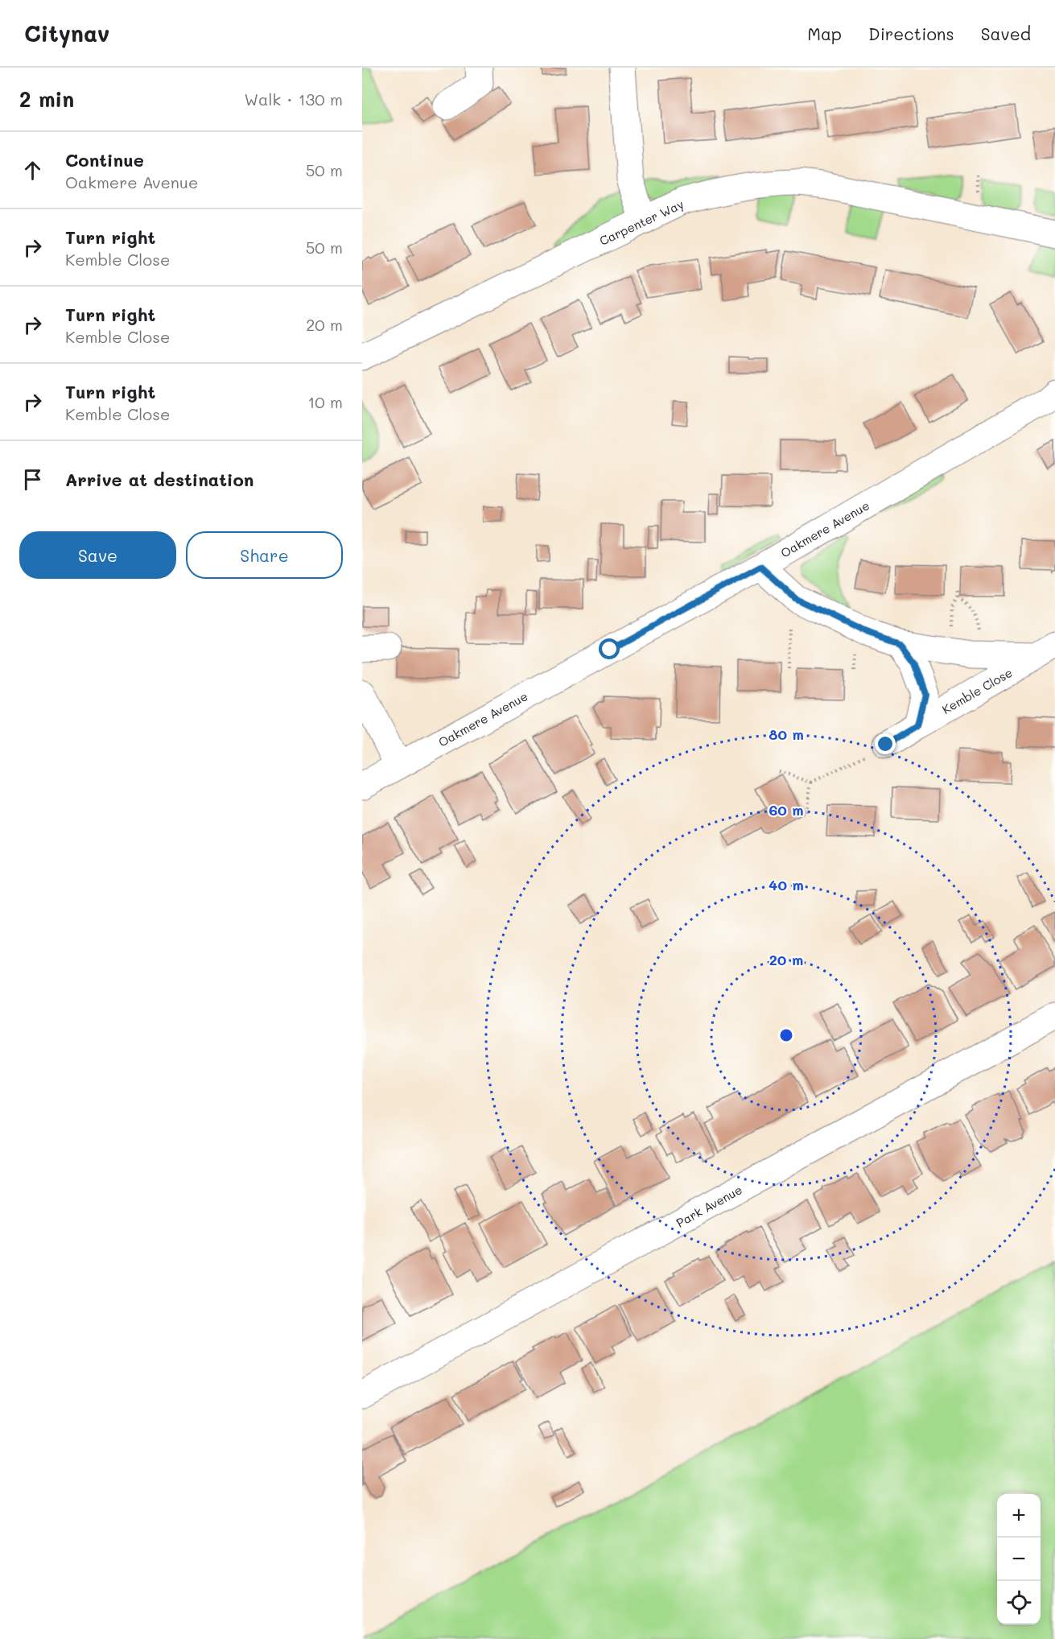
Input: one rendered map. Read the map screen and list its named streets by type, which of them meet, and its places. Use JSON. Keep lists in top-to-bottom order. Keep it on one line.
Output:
{"streets":{"street":["Carpenter Way","Oakmere Avenue","Kemble Close","Park Avenue"]},"crossings":[["Oakmere Avenue","Kemble Close"]],"page":{"header":"Citynav","nav":["Map","Directions","Saved"],"heading":["2 min","Walk · 130 m"],"list":[["Continue","Oakmere Avenue","50 m"],["Turn right","Kemble Close","50 m"],["Turn right","Kemble Close","20 m"],["Turn right","Kemble Close","10 m"],"Arrive at destination"],"buttons":["Save","Share"],"map_buttons":["+","−"]},"rings":["80 m","60 m","40 m","20 m"]}
